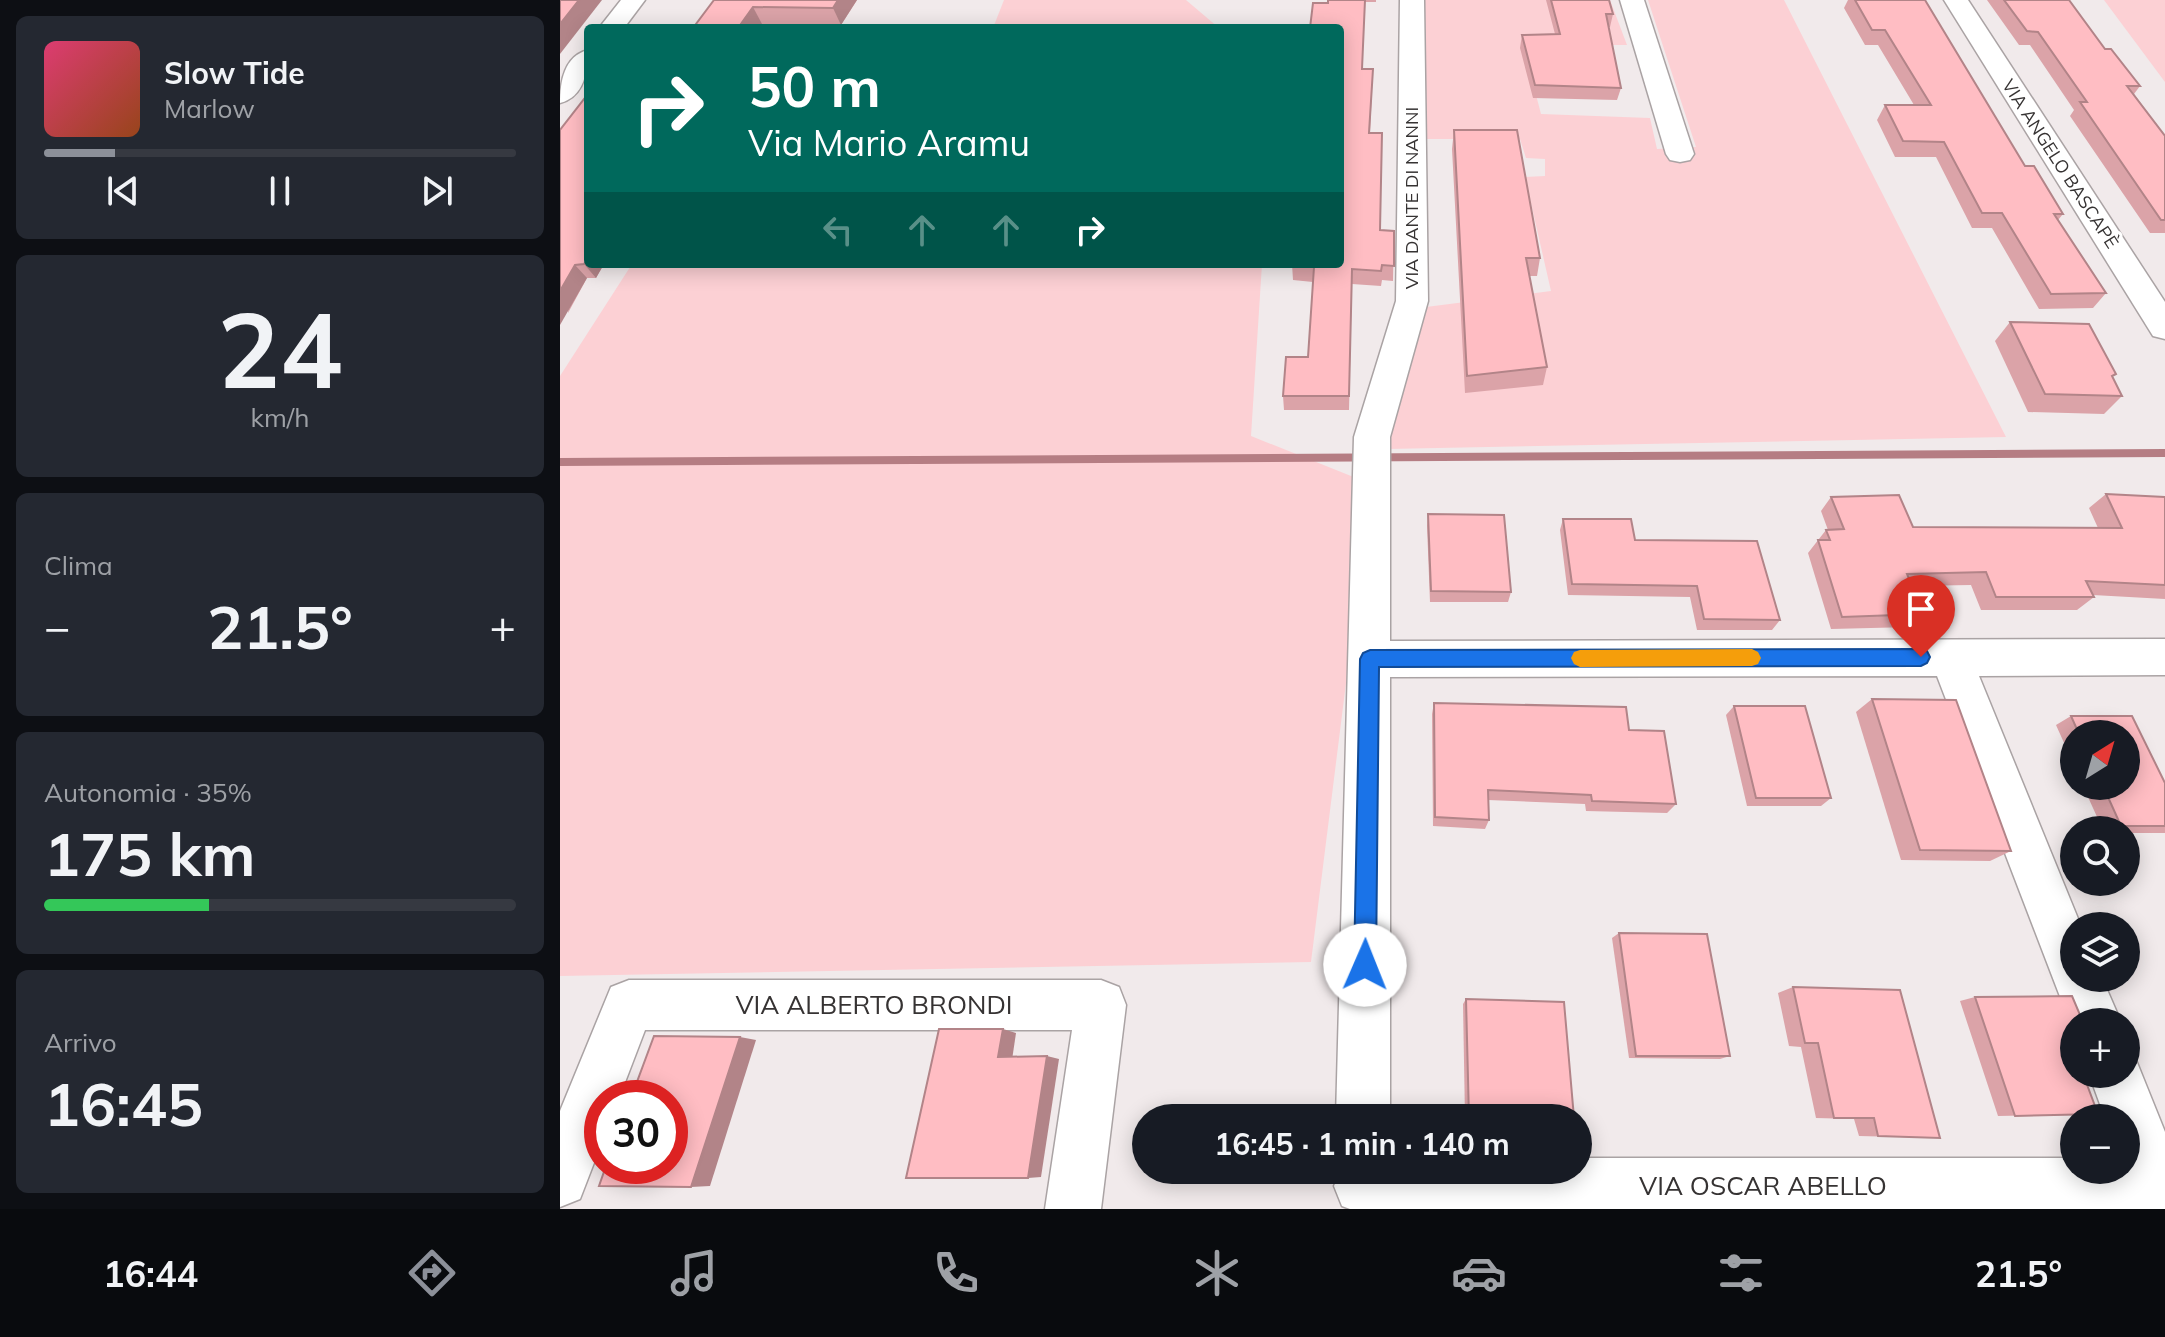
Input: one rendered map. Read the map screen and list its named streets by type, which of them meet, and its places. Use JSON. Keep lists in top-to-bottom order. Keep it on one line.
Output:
{"streets":{"street":["VIA ANGELO BASCAPÈ","VIA DANTE DI NANNI","VIA ALBERTO BRONDI","VIA OSCAR ABELLO"]},"north":"top right","page":{"turn":["50 m","Via Mario Aramu"],"song":["Slow Tide","Marlow"],"tile":[["24","km/h"],"Clima",["Autonomia · 35%","175 km"],["Arrivo","16:45"]],"heat":["−","21.5°","+"],"map_buttons":["+","−"],"limit":"30","trip":"16:45 · 1 min · 140 m","tabs":["16:44","21.5°"]}}
